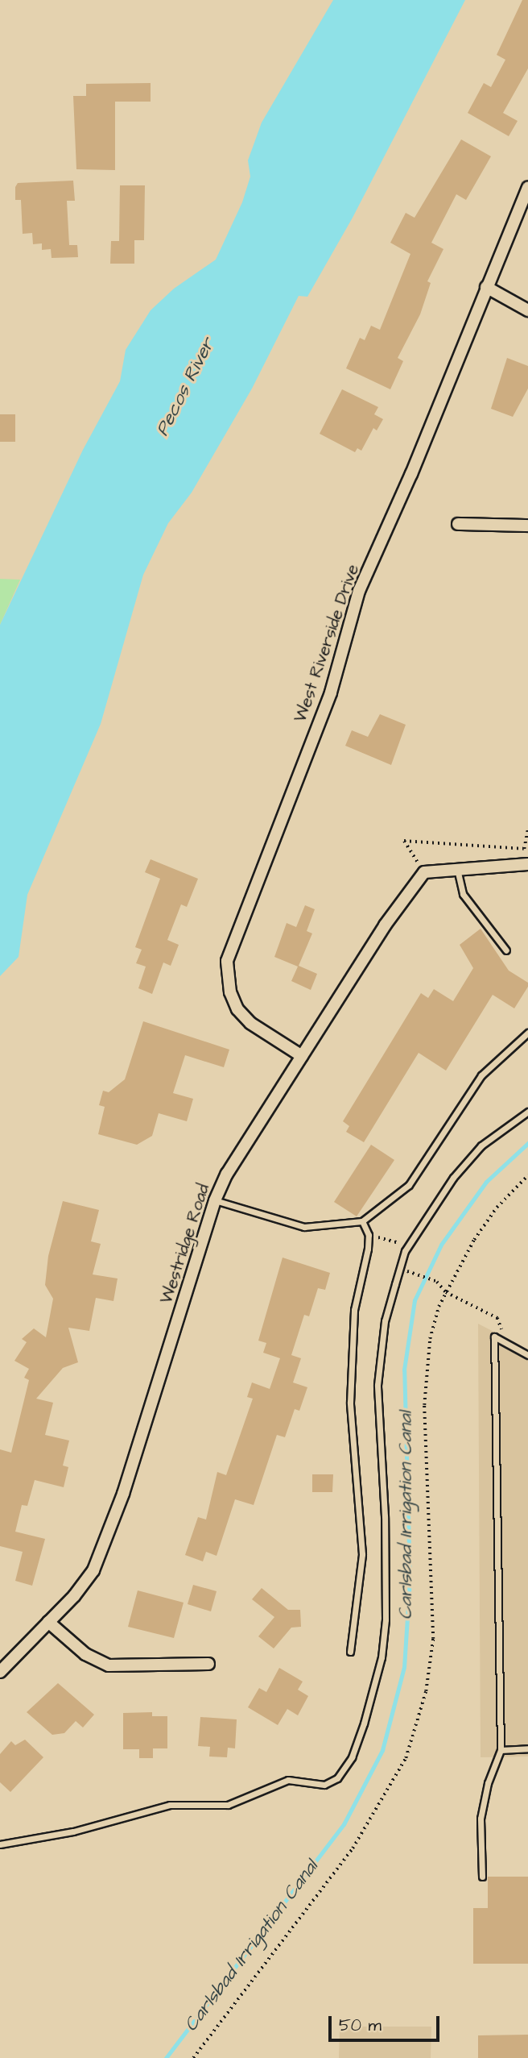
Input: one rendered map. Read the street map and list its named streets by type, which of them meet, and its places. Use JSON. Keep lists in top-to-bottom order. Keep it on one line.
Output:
{"streets":{"street":["West Riverside Drive","Westridge Road"]},"crossings":[["West Riverside Drive","Westridge Road"]],"water":["Pecos River","Carlsbad Irrigation Canal"],"scale_bar":"50 m"}
